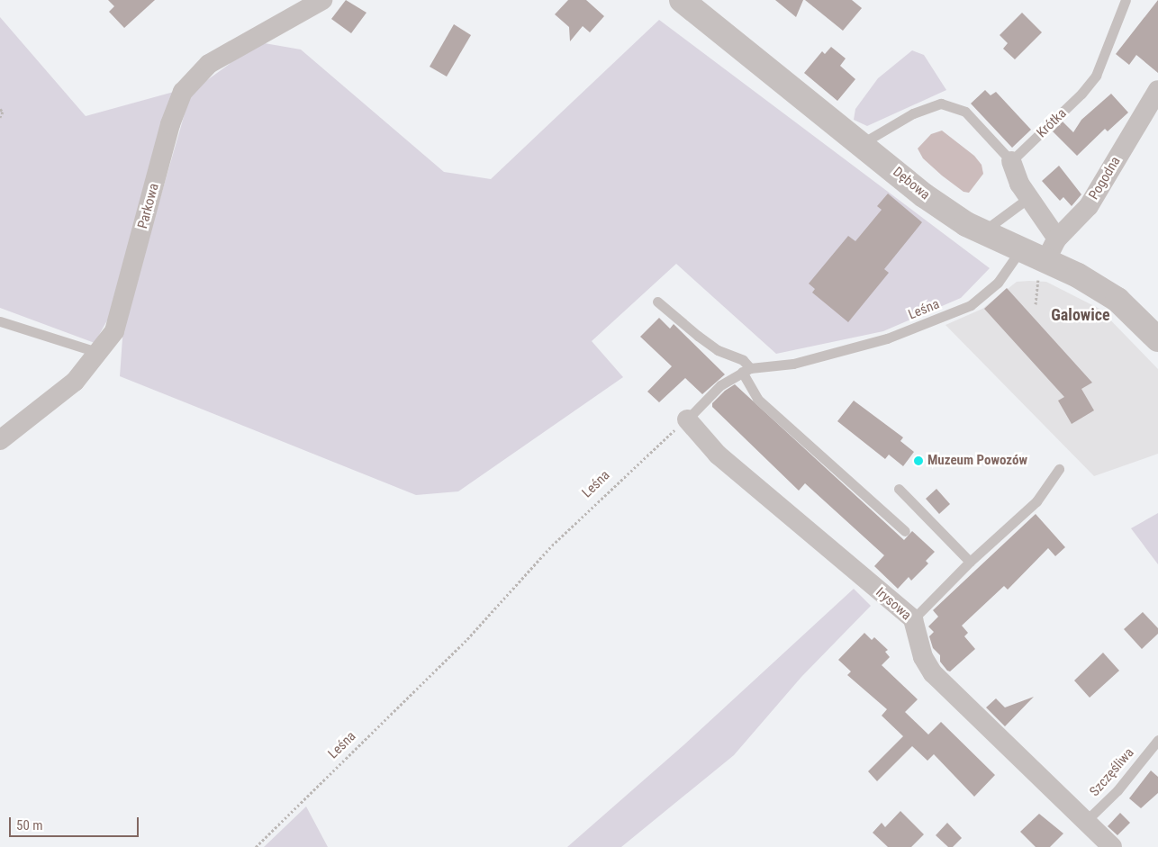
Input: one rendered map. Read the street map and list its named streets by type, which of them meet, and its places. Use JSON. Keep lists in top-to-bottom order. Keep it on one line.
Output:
{"streets":{"street":["Pogodna","Dębowa","Parkowa","Irysowa"],"lane":["Krótka","Leśna","Szczęśliwa"]},"crossings":[["Pogodna","Dębowa"],["Dębowa","Leśna"],["Leśna","Irysowa"],["Irysowa","Szczęśliwa"]],"districts":["Galowice"],"places":["Muzeum Powozów"],"scale_bar":"50 m"}
